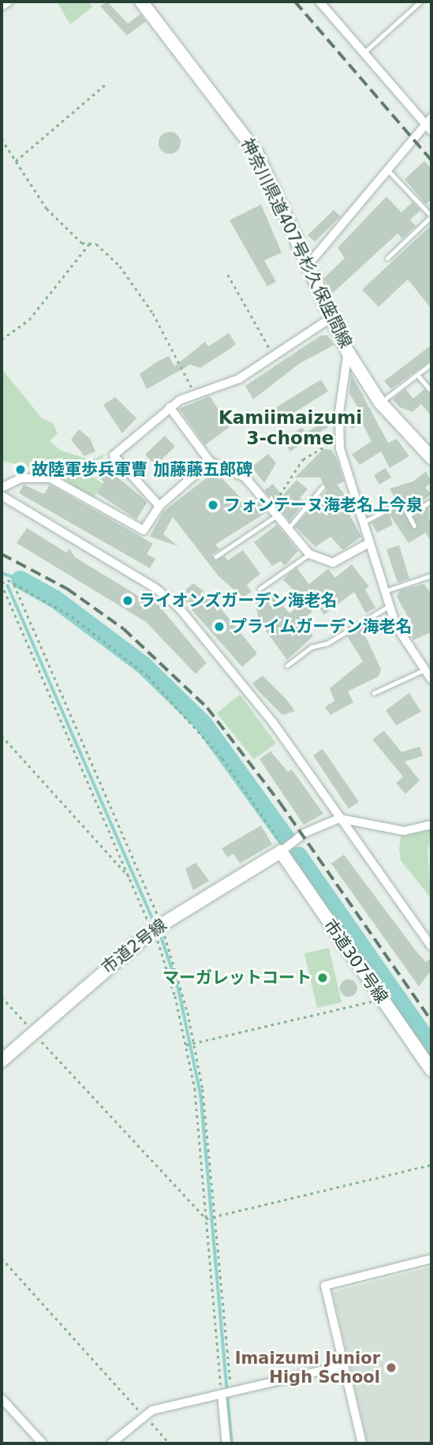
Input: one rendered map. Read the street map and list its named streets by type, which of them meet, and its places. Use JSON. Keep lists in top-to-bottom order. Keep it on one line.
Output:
{"streets":{"street":["神奈川県道407号杉久保座間線","市道2号線","市道307号線"]},"crossings":[["市道2号線","市道307号線"]],"districts":["Kamiimaizumi 3-chome"],"places":["故陸軍歩兵軍曹 加藤藤五郎碑","フォンテーヌ海老名上今泉","ライオンズガーデン海老名","プライムガーデン海老名","マーガレットコート","Imaizumi Junior High School"]}
